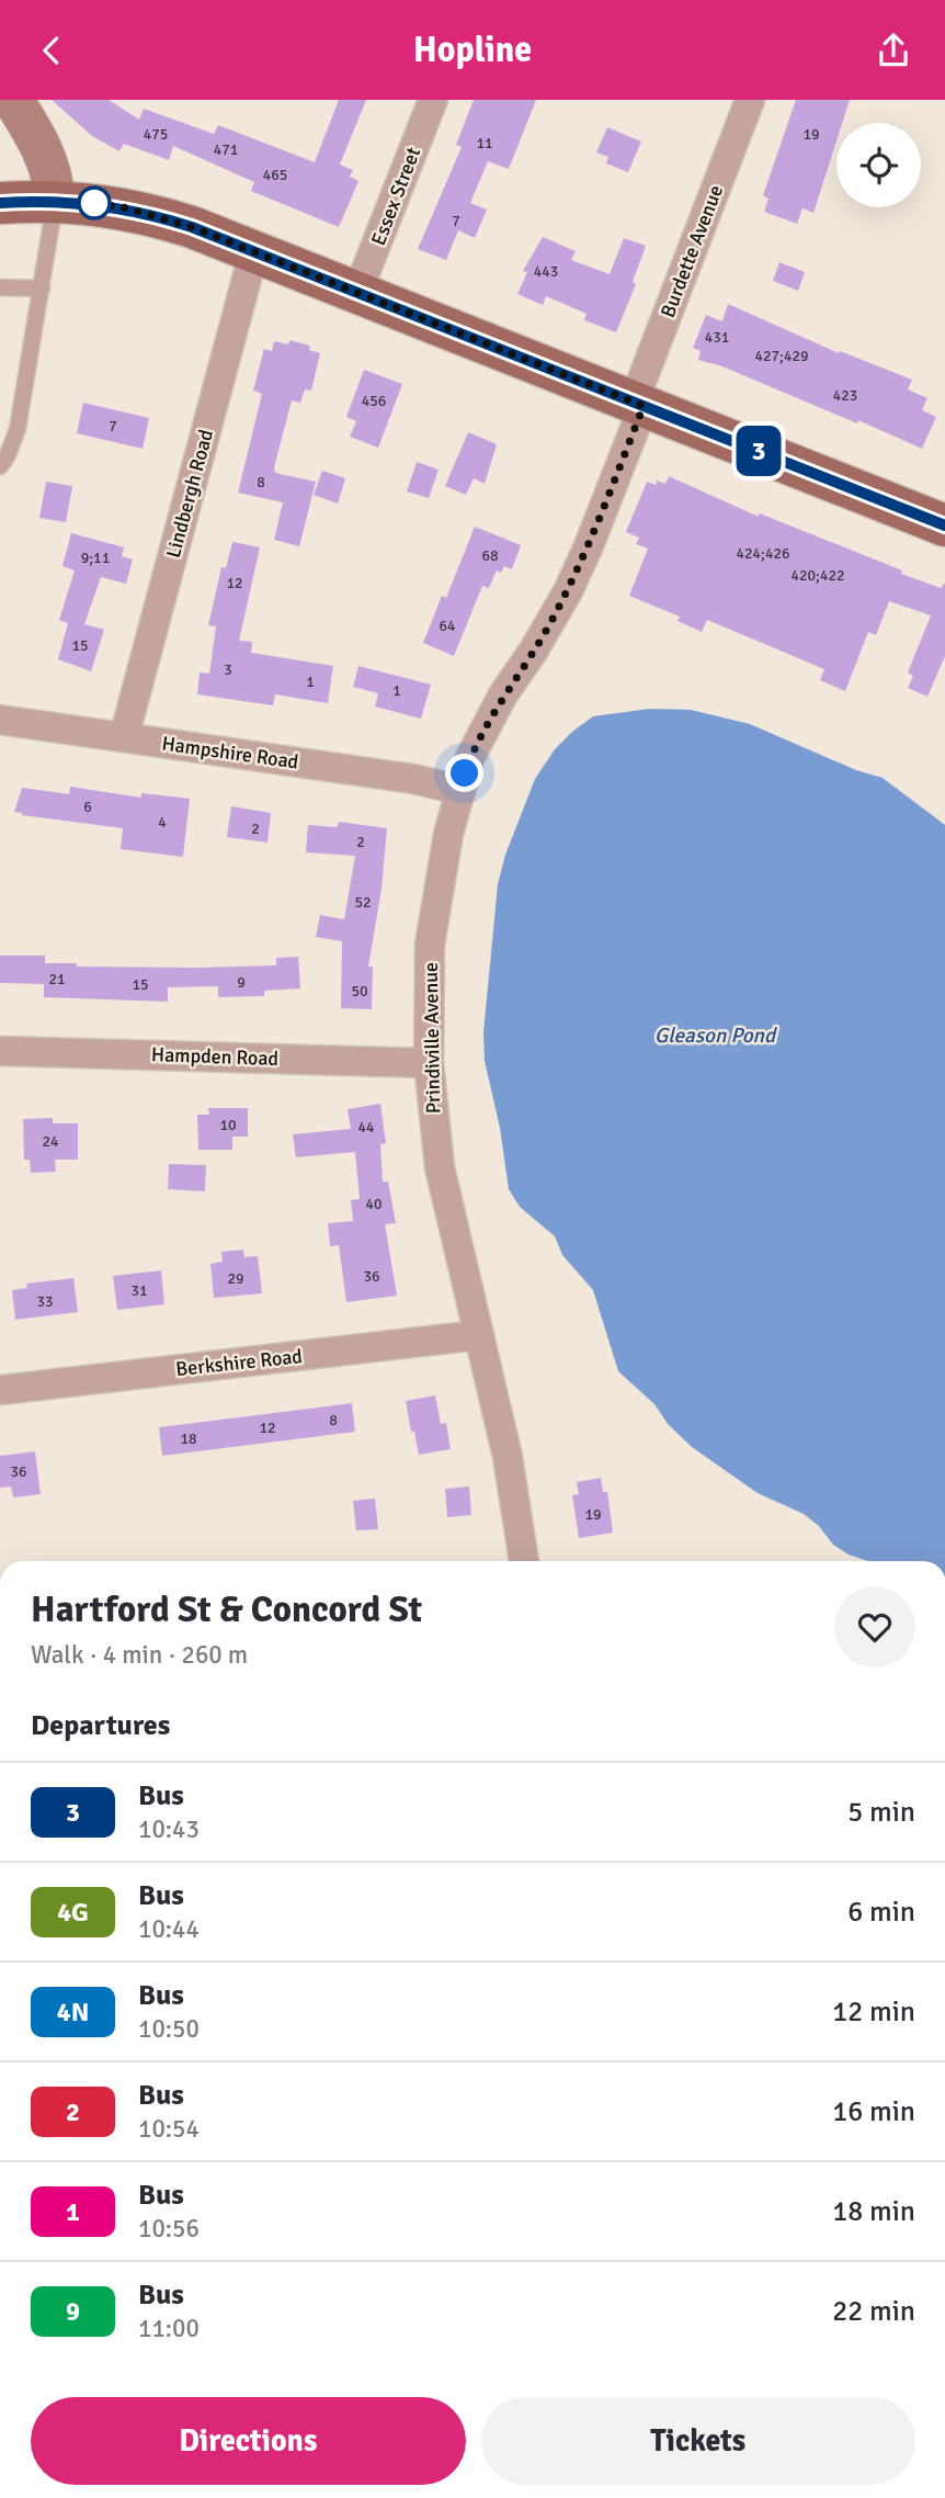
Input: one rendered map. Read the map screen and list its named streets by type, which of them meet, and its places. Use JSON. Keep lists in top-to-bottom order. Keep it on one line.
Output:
{"streets":{"street":["Essex Street","Burdette Avenue","Lindbergh Road","Hampshire Road","Prindiville Avenue","Hampden Road","Berkshire Road"]},"crossings":[["Burdette Avenue","Prindiville Avenue"],["Lindbergh Road","Hampshire Road"],["Hampshire Road","Prindiville Avenue"],["Prindiville Avenue","Hampden Road"],["Prindiville Avenue","Berkshire Road"]],"water":["Gleason Pond"],"lines":["bus line 3"],"house_numbers":["475","19","11","471","465","7","443","431","427;429","423","456","7","8","424;426","68","9;11","420;422","12","64","15","3","1","1","6","4","2","2","52","21","9","15","50","10","44","24","40","36","29","31","33","8","12","18","36","19"],"page":{"header":"Hopline","on_map":"3","heading":[["Hartford St & Concord St","Walk · 4 min · 260 m"],"Departures"],"list":[{"mark":"3","name":"Bus","note":"10:43","value":"5 min"},{"mark":"4G","name":"Bus","note":"10:44","value":"6 min"},{"mark":"4N","name":"Bus","note":"10:50","value":"12 min"},{"mark":"2","name":"Bus","note":"10:54","value":"16 min"},{"mark":"1","name":"Bus","note":"10:56","value":"18 min"},{"mark":"9","name":"Bus","note":"11:00","value":"22 min"}],"buttons":["Directions","Tickets"]}}
